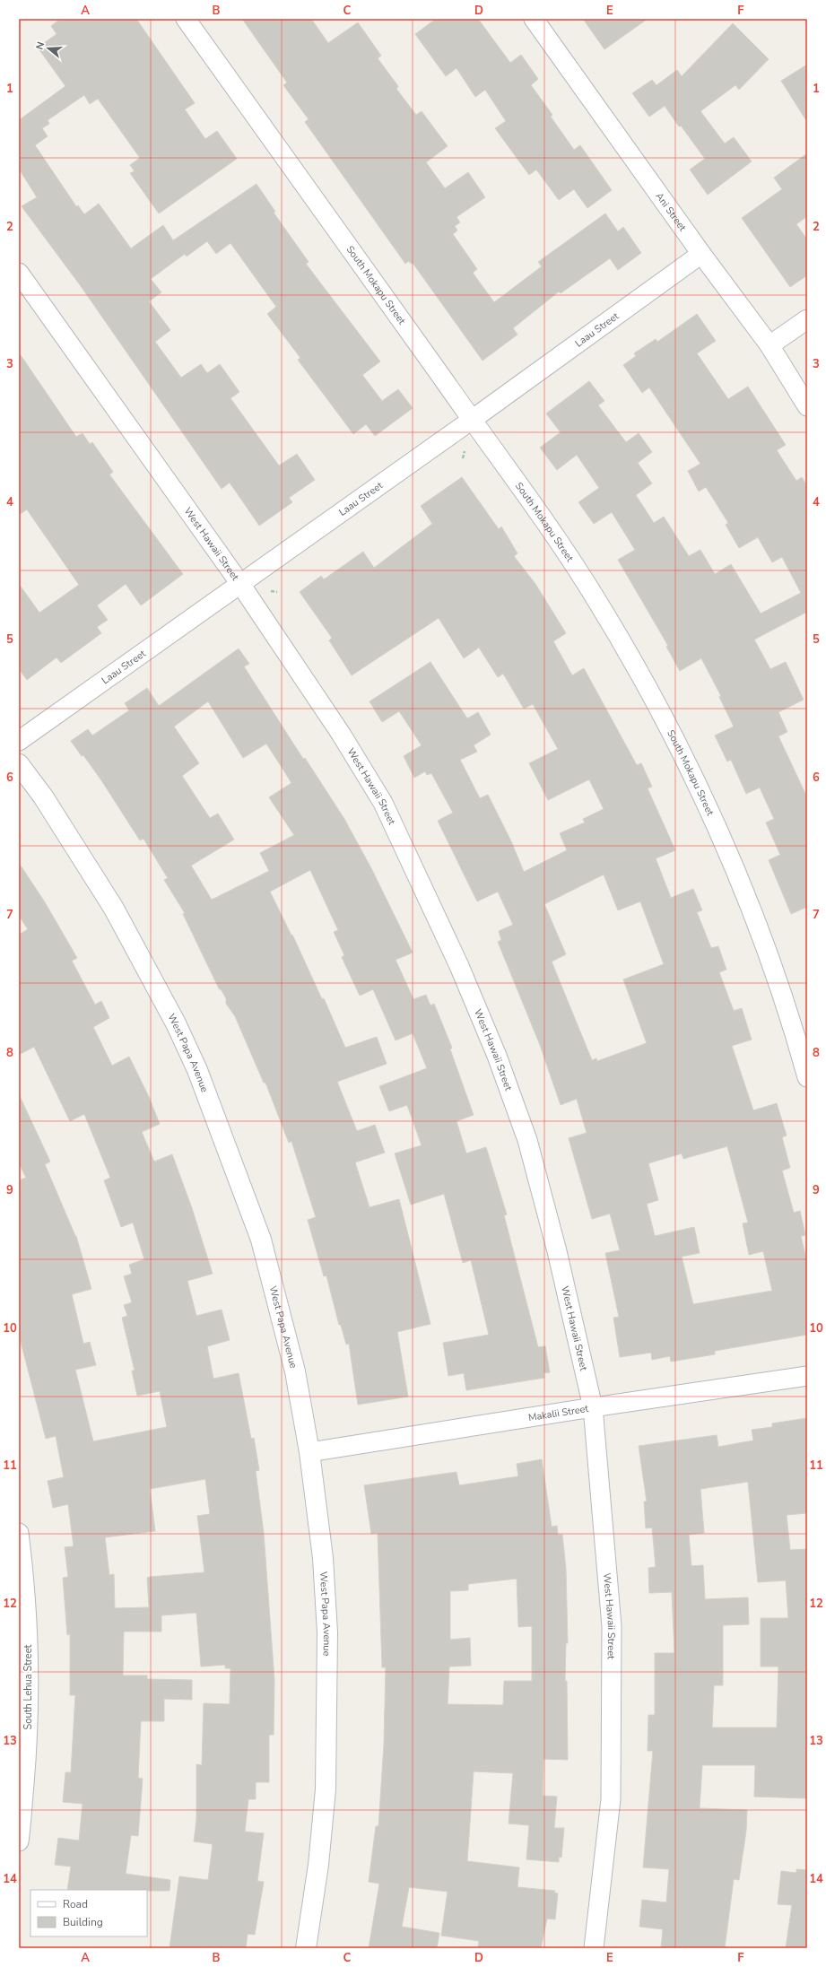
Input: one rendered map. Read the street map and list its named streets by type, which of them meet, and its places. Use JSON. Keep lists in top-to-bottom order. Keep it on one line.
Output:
{"streets":{"street":["Ani Street","South Mokapu Street","Laau Street","West Hawaii Street","West Papa Avenue","Makalii Street","South Lehua Street"]},"crossings":[["Ani Street","Laau Street"],["South Mokapu Street","Laau Street"],["Laau Street","West Hawaii Street"],["West Hawaii Street","Makalii Street"],["West Papa Avenue","Makalii Street"]],"legend":["Road","Building"],"north":"left","grid":{"columns":["A","B","C","D","E","F"],"rows":["1","2","3","4","5","6","7","8","9","10","11","12","13","14"]}}
